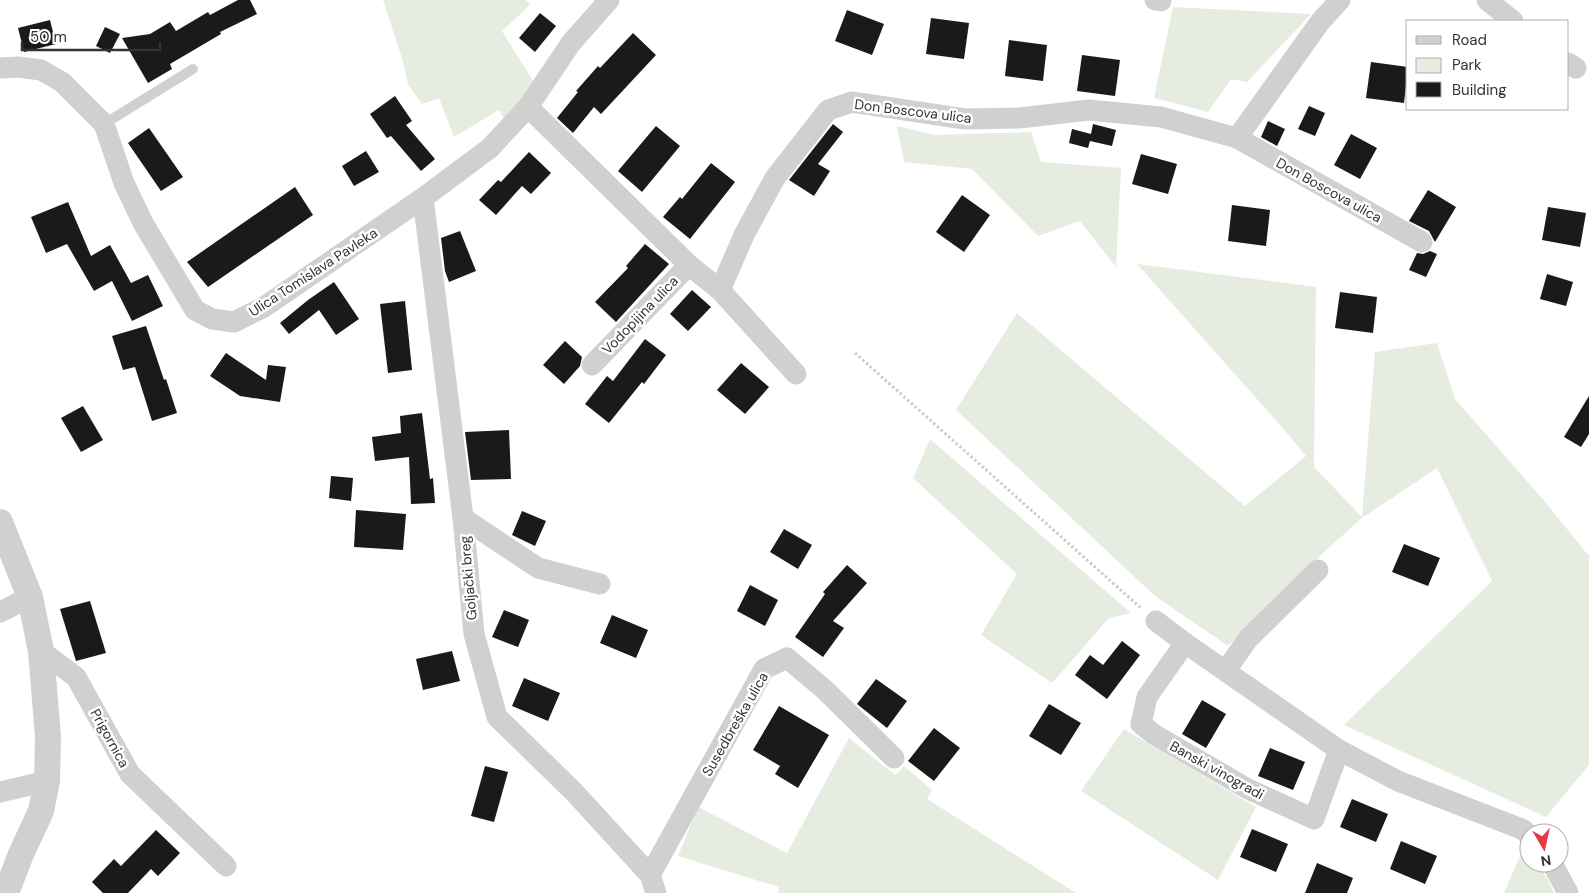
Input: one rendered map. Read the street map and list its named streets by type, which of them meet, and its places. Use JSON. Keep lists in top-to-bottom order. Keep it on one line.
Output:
{"streets":{"street":["Don Boscova ulica","Ulica Tomislava Pavleka","Vodopijina ulica","Goljački breg","Susedbreška ulica","Prigornica","Banski vinogradi"]},"crossings":[["Ulica Tomislava Pavleka","Goljački breg"],["Goljački breg","Susedbreška ulica"]],"legend":["Road","Park","Building"],"scale_bar":"50 m","north":"bottom"}
